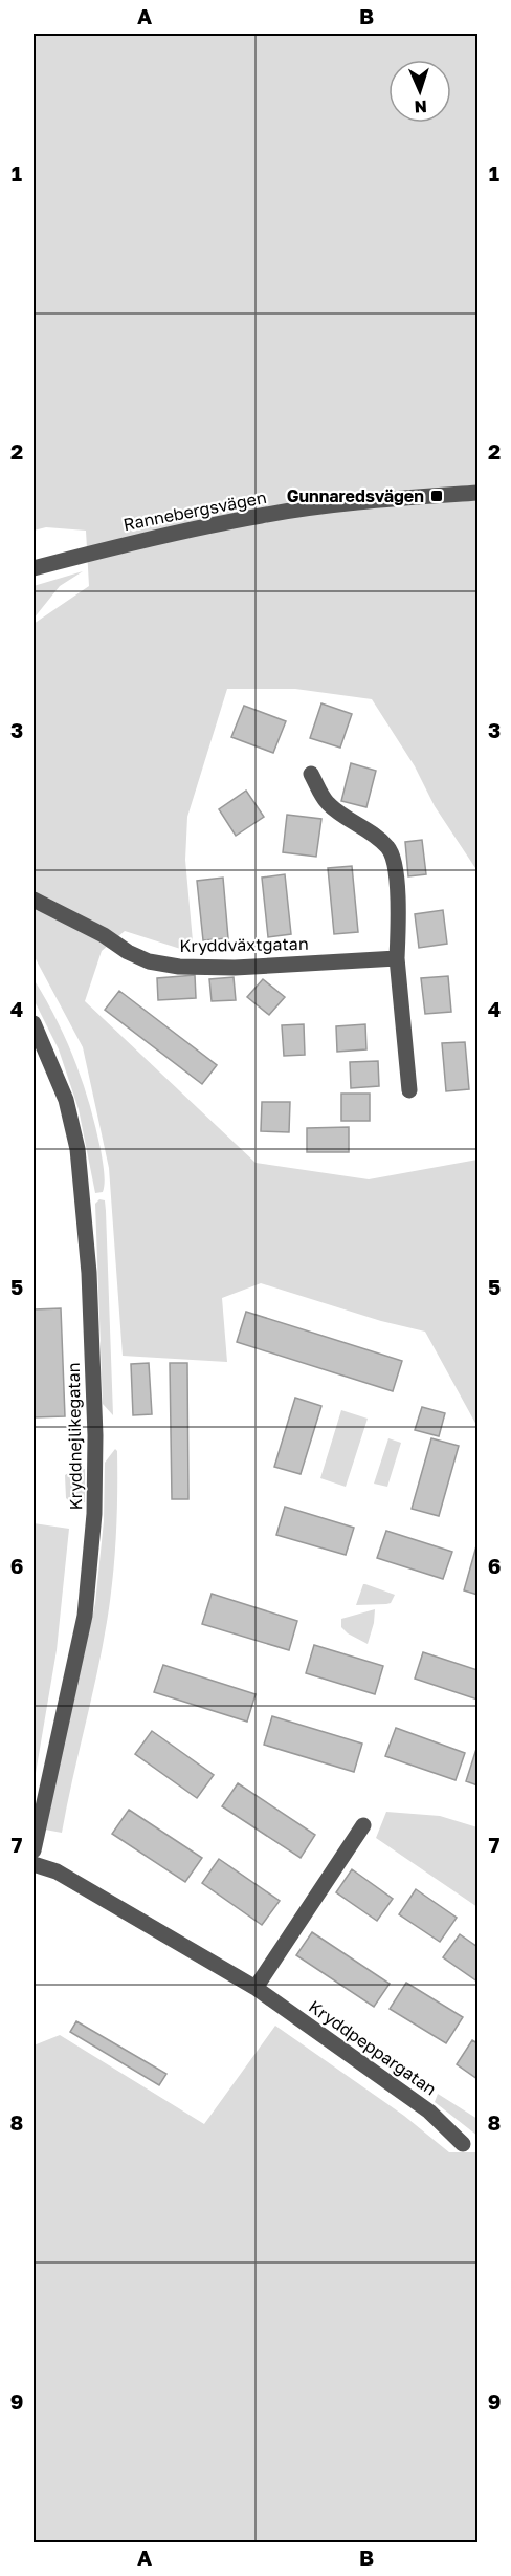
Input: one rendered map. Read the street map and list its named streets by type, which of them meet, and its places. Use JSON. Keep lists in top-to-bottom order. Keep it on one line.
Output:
{"streets":{"street":["Rannebergsvägen","Kryddväxtgatan","Kryddnejlikegatan","Kryddpeppargatan"]},"places":{"transit":["Gunnaredsvägen"]},"north":"bottom","grid":{"columns":["A","B"],"rows":["1","2","3","4","5","6","7","8","9"]}}
